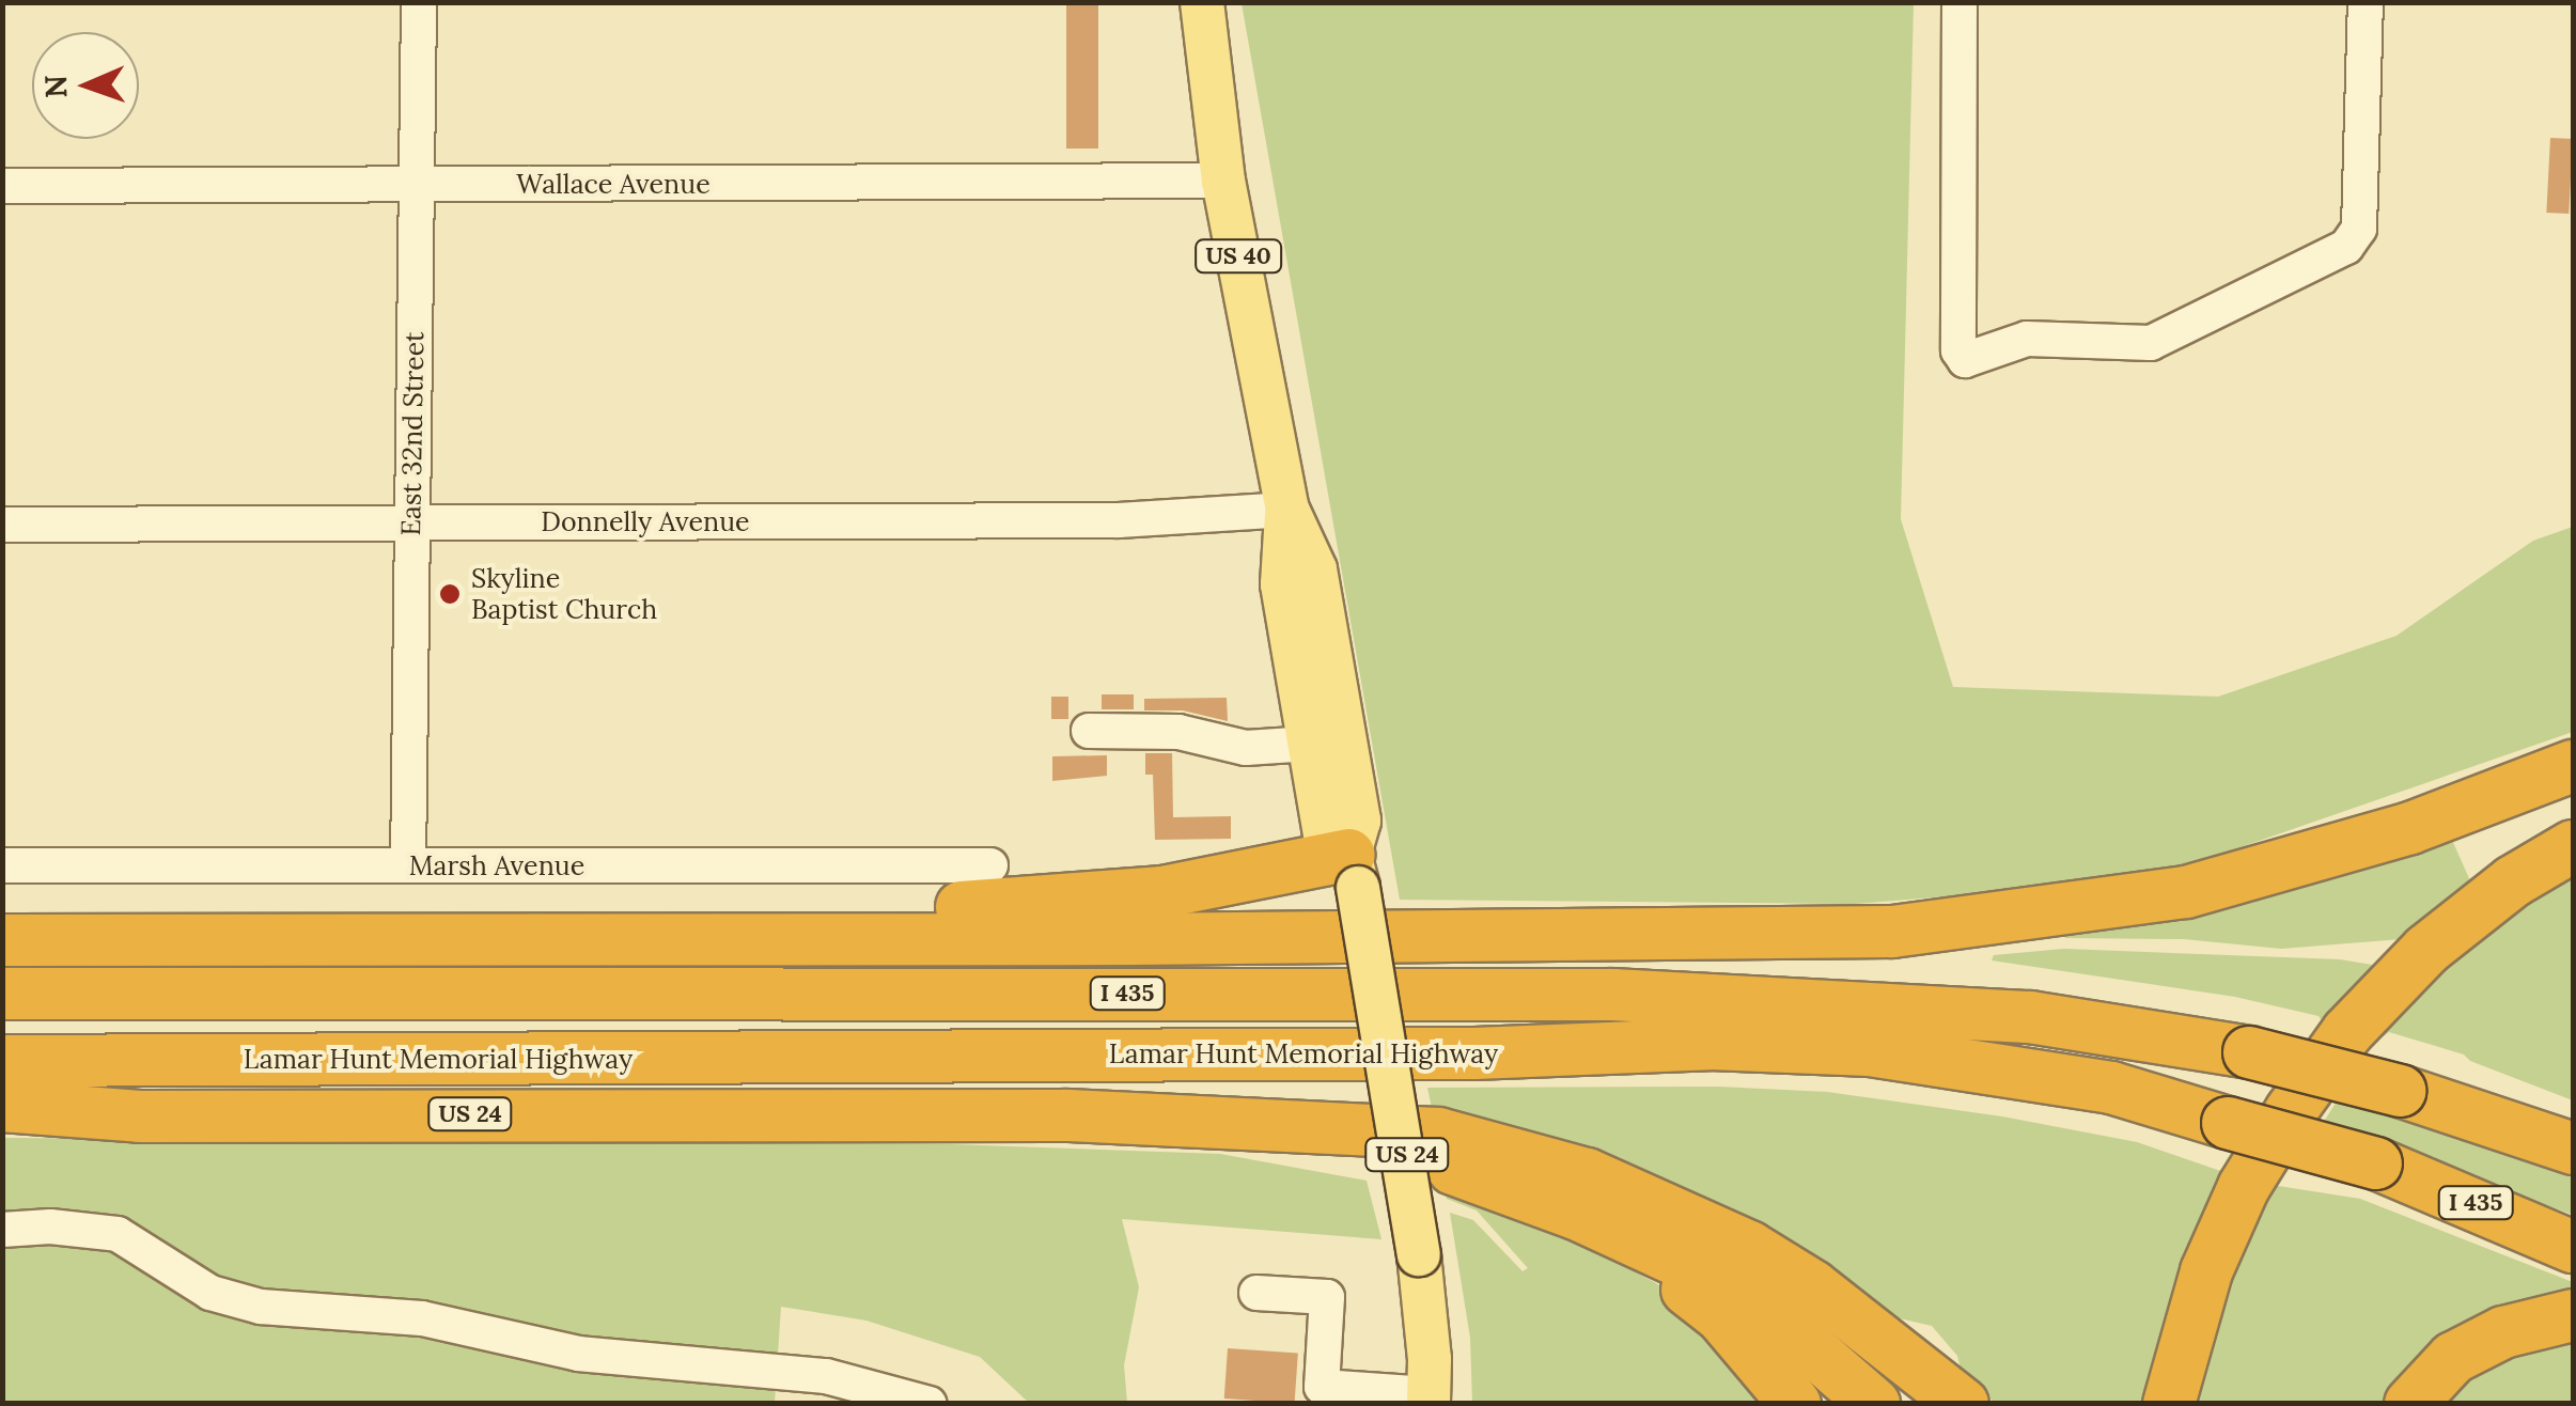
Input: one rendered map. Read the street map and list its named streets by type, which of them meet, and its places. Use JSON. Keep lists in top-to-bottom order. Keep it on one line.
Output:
{"streets":{"highway":["I 435","Lamar Hunt Memorial Highway","US 24"],"main road":["US 40"],"street":["Wallace Avenue","East 32nd Street","Donnelly Avenue","Marsh Avenue"]},"crossings":[["Wallace Avenue","US 40"],["Wallace Avenue","East 32nd Street"],["US 40","Donnelly Avenue"],["East 32nd Street","Donnelly Avenue"],["East 32nd Street","Marsh Avenue"]],"places":["Skyline Baptist Church"],"north":"left"}
